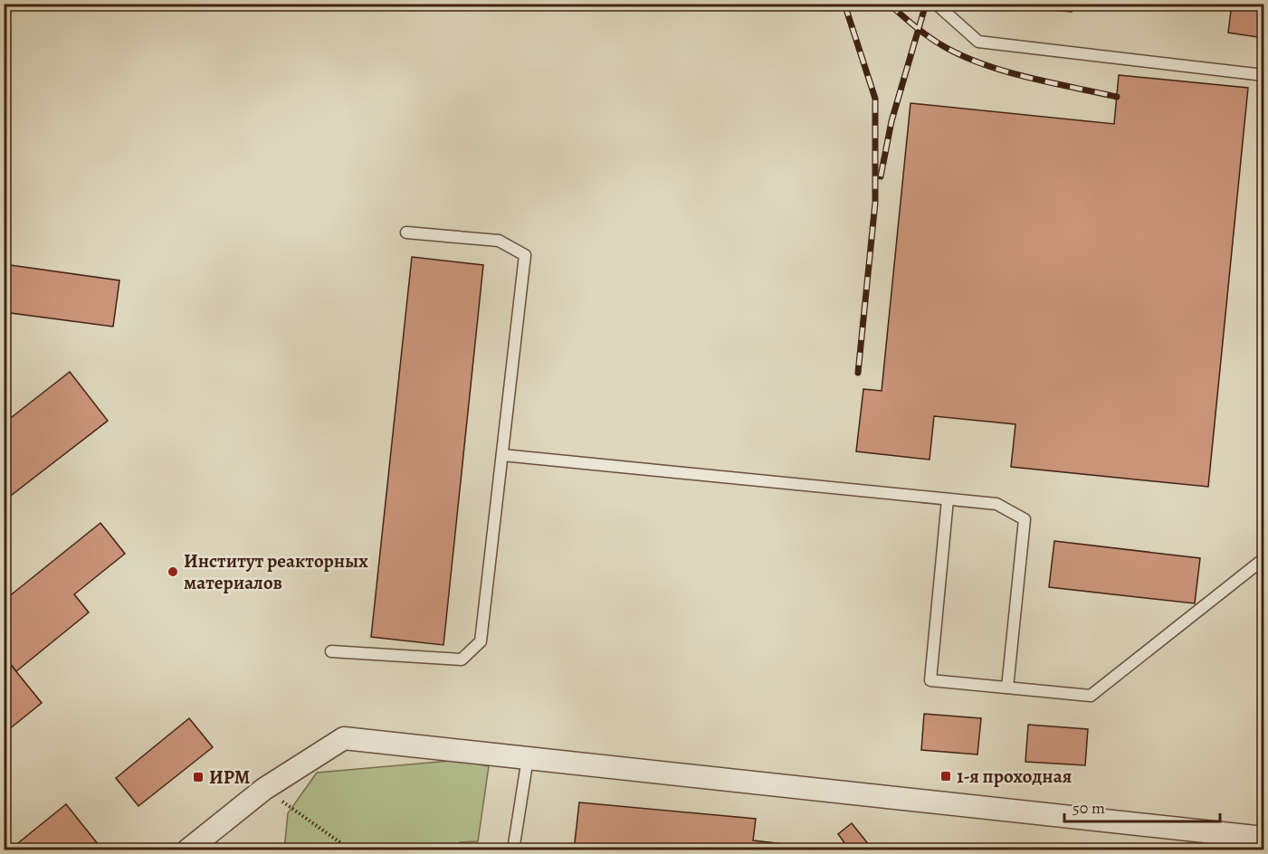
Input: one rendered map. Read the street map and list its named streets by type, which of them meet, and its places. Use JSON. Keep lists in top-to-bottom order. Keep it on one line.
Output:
{"places":{"other":["Институт реакторных материалов"],"transit":["1-я проходная","ИРМ"]},"scale_bar":"50 m"}
